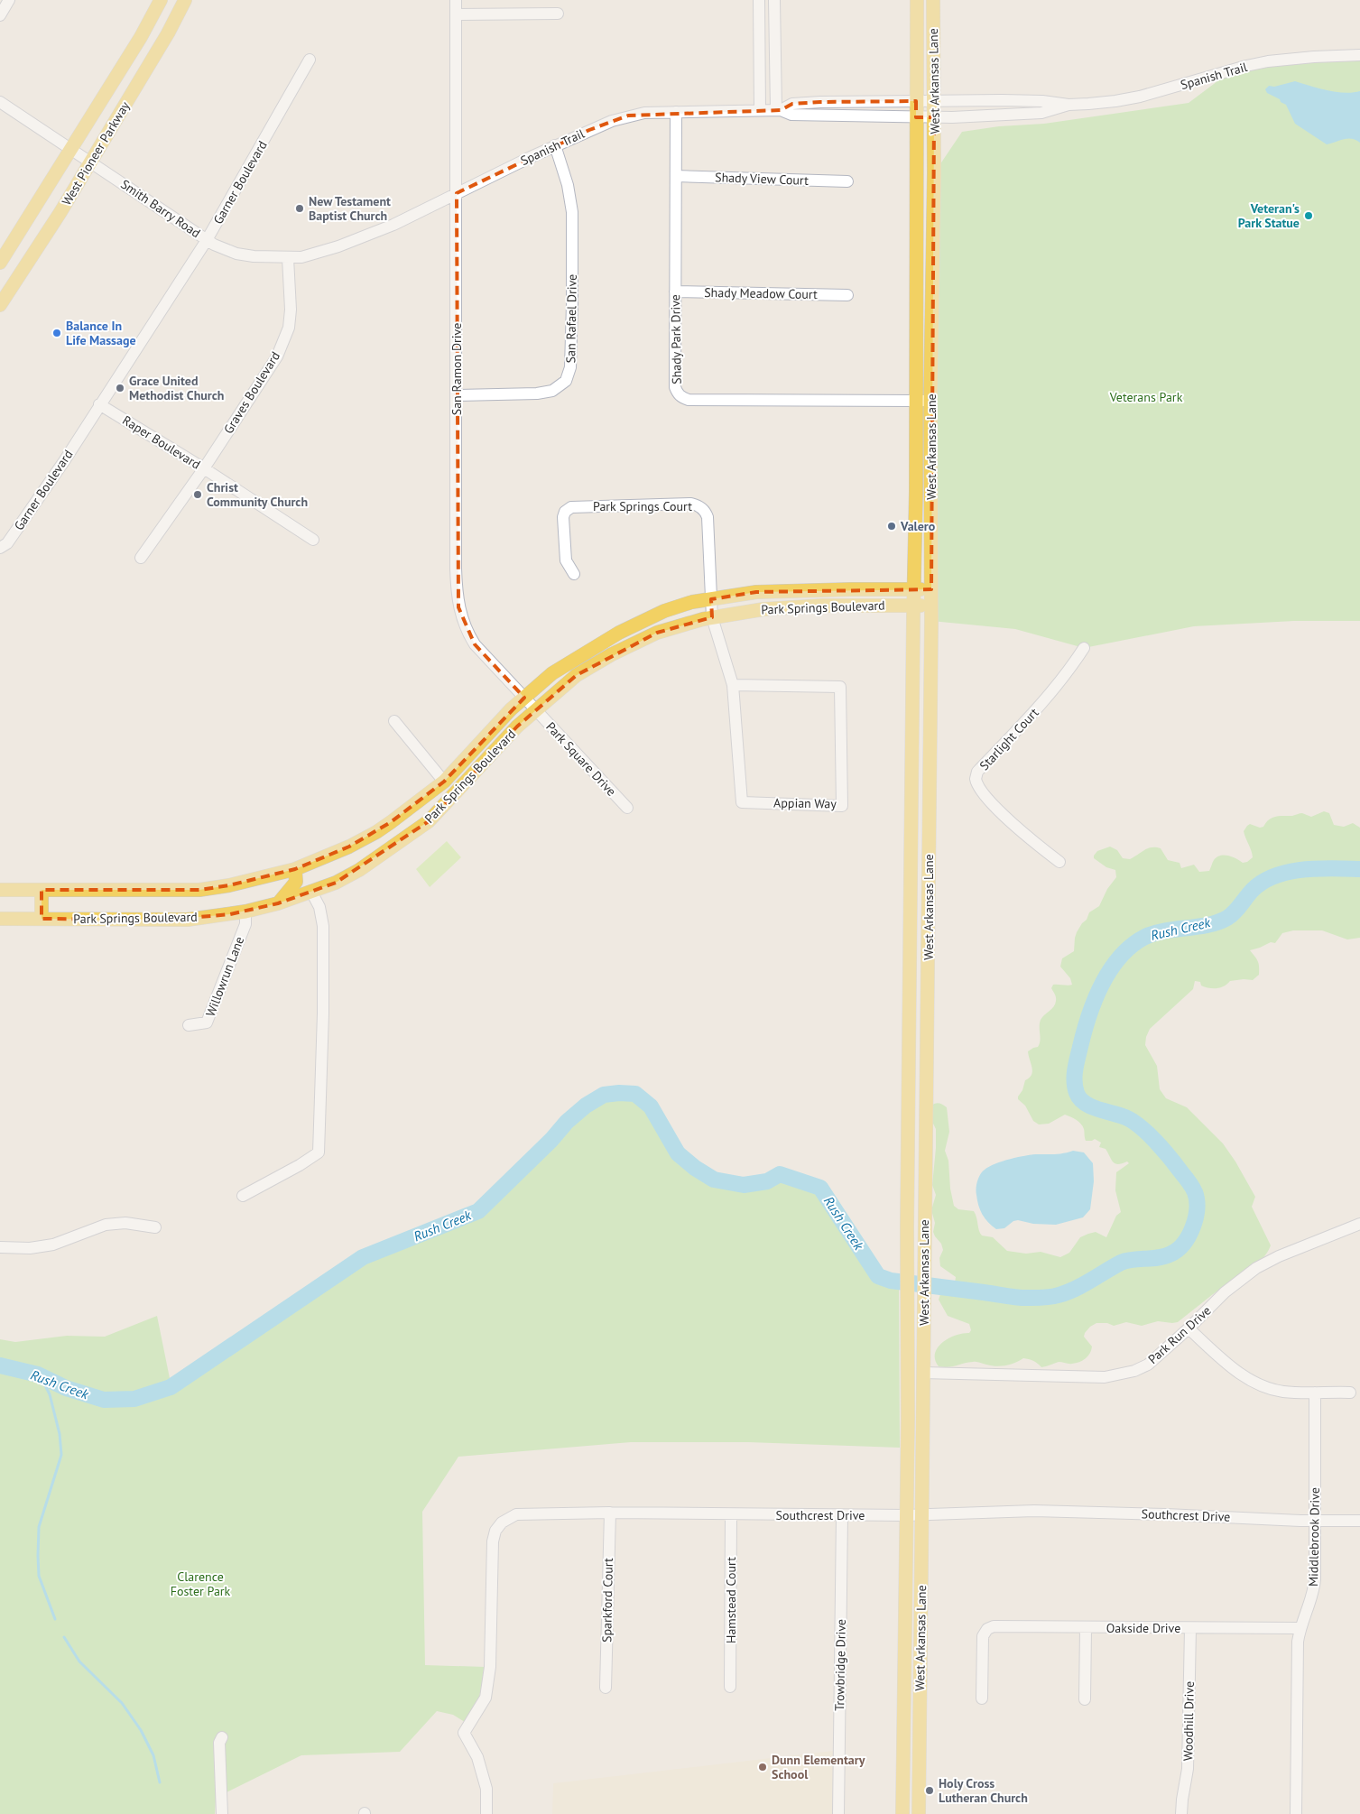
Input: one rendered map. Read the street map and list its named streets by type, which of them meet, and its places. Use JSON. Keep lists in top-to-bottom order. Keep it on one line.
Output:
{"streets":{"main road":["West Arkansas Lane","West Pioneer Parkway","Park Springs Boulevard"],"street":["Spanish Trail","Shady View Court","Garner Boulevard","Smith Barry Road","Shady Meadow Court","San Rafael Drive","Shady Park Drive","San Ramon Drive","Graves Boulevard","Raper Boulevard","Park Springs Court","Starlight Court","Park Square Drive","Appian Way","Willowrun Lane","Park Run Drive","Southcrest Drive","Middlebrook Drive","Sparkford Court","Hamstead Court","Oakside Drive","Trowbridge Drive","Woodhill Drive"]},"crossings":[["Spanish Trail","West Arkansas Lane"],["Spanish Trail","Smith Barry Road"],["Spanish Trail","San Rafael Drive"],["Spanish Trail","Shady Park Drive"],["Spanish Trail","San Ramon Drive"],["West Arkansas Lane","Shady Park Drive"],["West Arkansas Lane","Park Springs Boulevard"],["West Arkansas Lane","Park Run Drive"],["West Arkansas Lane","Southcrest Drive"],["West Pioneer Parkway","Smith Barry Road"],["Shady View Court","Shady Park Drive"],["Garner Boulevard","Smith Barry Road"],["Garner Boulevard","Raper Boulevard"],["Smith Barry Road","Graves Boulevard"],["Shady Meadow Court","Shady Park Drive"],["San Rafael Drive","San Ramon Drive"],["San Ramon Drive","Park Springs Boulevard"],["San Ramon Drive","Park Square Drive"],["Graves Boulevard","Raper Boulevard"],["Park Springs Court","Park Springs Boulevard"],["Park Springs Court","Appian Way"],["Park Springs Boulevard","Park Square Drive"],["Park Springs Boulevard","Appian Way"],["Park Springs Boulevard","Willowrun Lane"],["Southcrest Drive","Middlebrook Drive"],["Southcrest Drive","Sparkford Court"],["Southcrest Drive","Hamstead Court"],["Southcrest Drive","Trowbridge Drive"],["Middlebrook Drive","Oakside Drive"],["Oakside Drive","Woodhill Drive"]],"water":["Rush Creek"],"parks":["Veterans Park","Clarence Foster Park"],"places":["New Testament Baptist Church","Veteran's Park Statue","Balance In Life Massage","Grace United Methodist Church","Christ Community Church","Valero","Dunn Elementary School","Holy Cross Lutheran Church"]}
